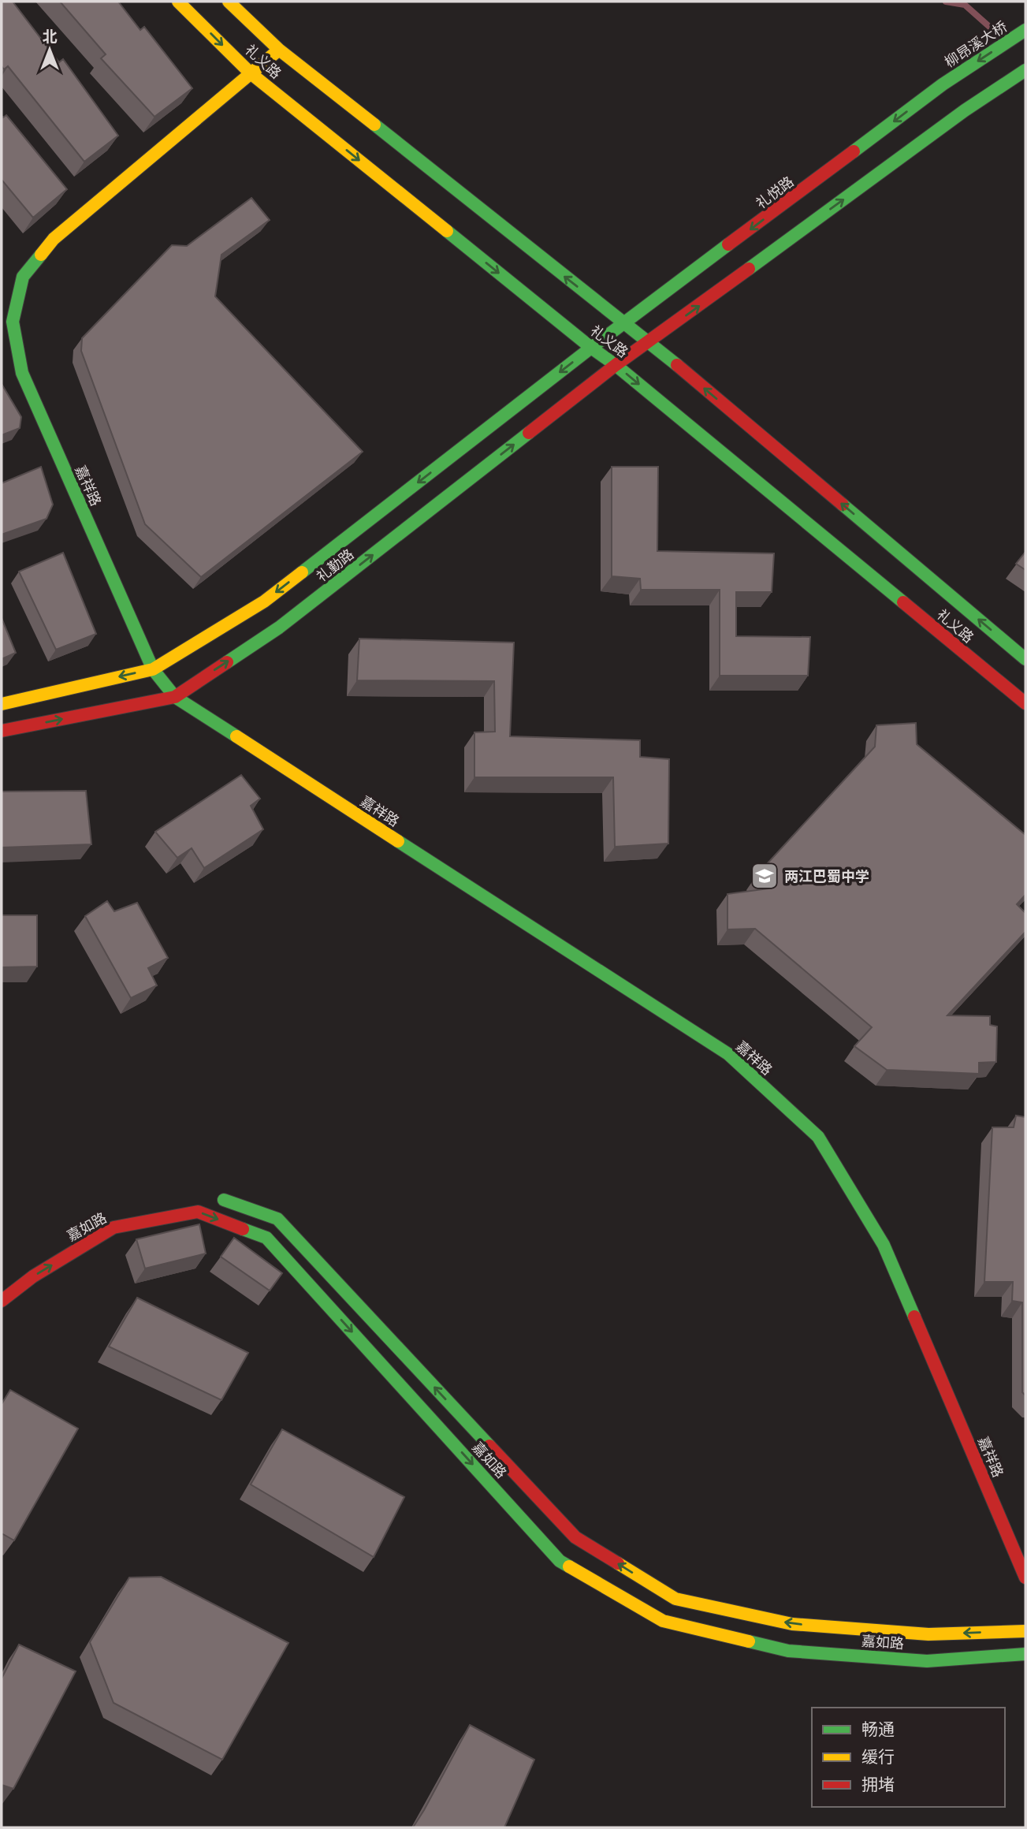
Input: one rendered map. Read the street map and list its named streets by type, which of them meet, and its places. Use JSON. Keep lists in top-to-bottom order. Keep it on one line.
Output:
{"streets":{"main road":["柳昂溪大桥","礼义路","礼悦路","嘉祥路","礼勤路","嘉如路"]},"crossings":[["柳昂溪大桥","礼悦路"],["礼义路","礼悦路"],["礼义路","嘉祥路"],["礼义路","礼勤路"],["礼悦路","礼勤路"],["嘉祥路","礼勤路"]],"places":{"school or university":["两江巴蜀中学"]},"legend":["畅通","缓行","拥堵"],"north":"top"}
